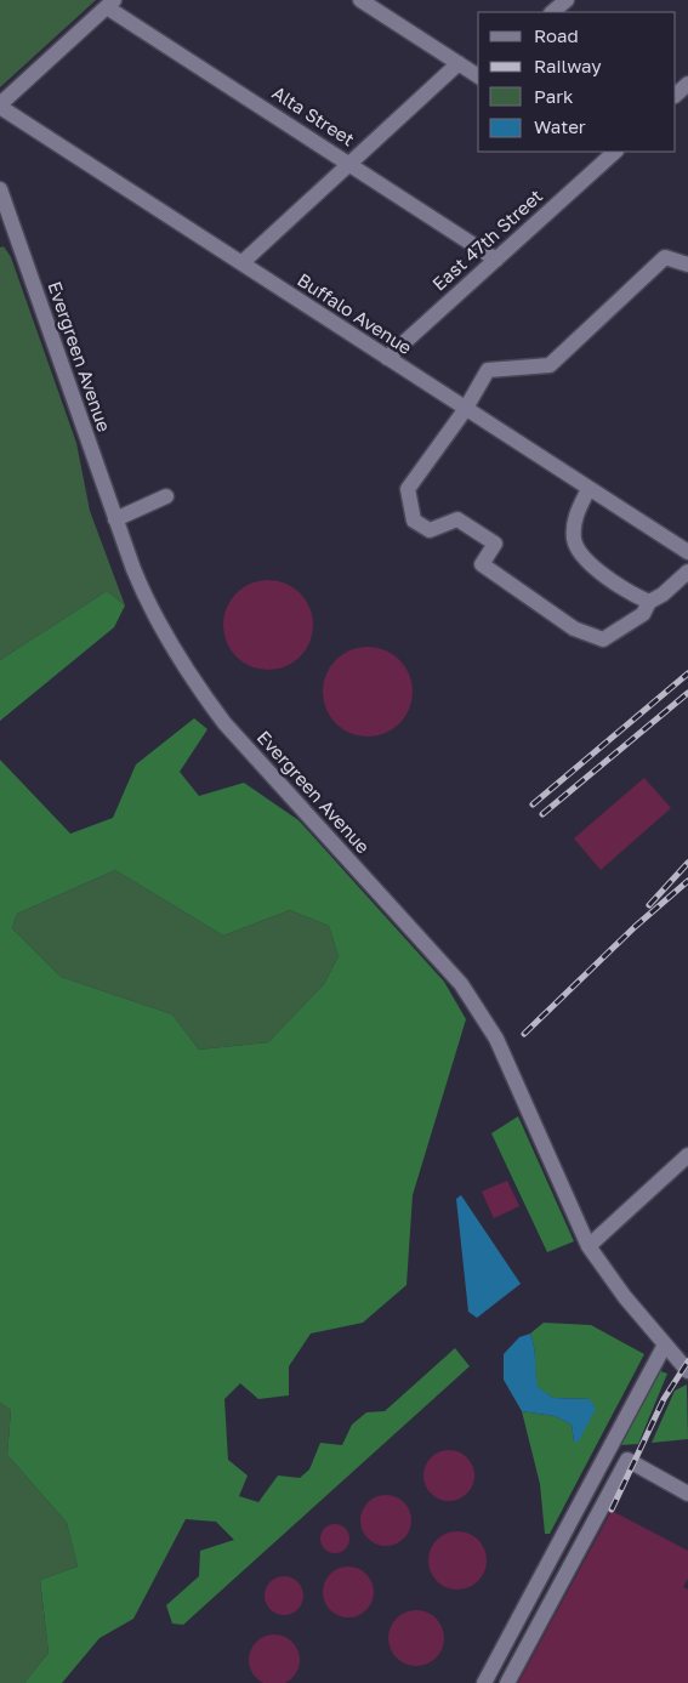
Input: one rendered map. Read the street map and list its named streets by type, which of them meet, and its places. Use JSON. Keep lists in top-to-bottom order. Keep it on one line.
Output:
{"streets":{"street":["Alta Street","East 47th Street","Buffalo Avenue","Evergreen Avenue"]},"crossings":[["Alta Street","East 47th Street"],["East 47th Street","Buffalo Avenue"]],"legend":["Road","Railway","Park","Water"]}
